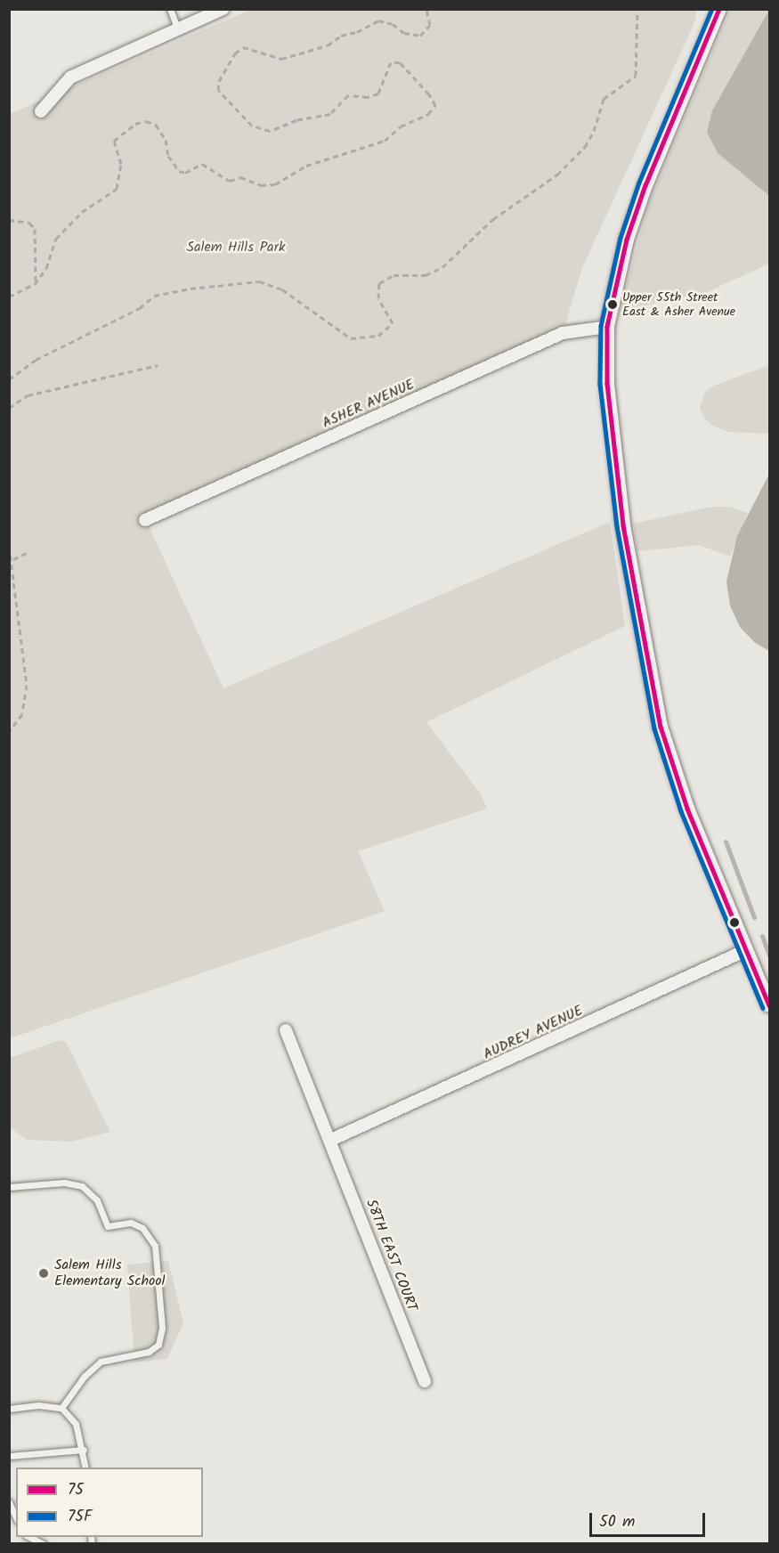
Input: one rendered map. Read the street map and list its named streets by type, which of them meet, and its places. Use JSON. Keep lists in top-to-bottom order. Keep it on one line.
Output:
{"streets":{"street":["ASHER AVENUE","AUDREY AVENUE","58TH EAST COURT"]},"crossings":[["AUDREY AVENUE","58TH EAST COURT"]],"parks":["Salem Hills Park"],"places":["Upper 55th Street East & Asher Avenue","Salem Hills Elementary School"],"lines":["transit line 75","transit line 75F"],"legend":["75","75F"],"scale_bar":"50 m"}
